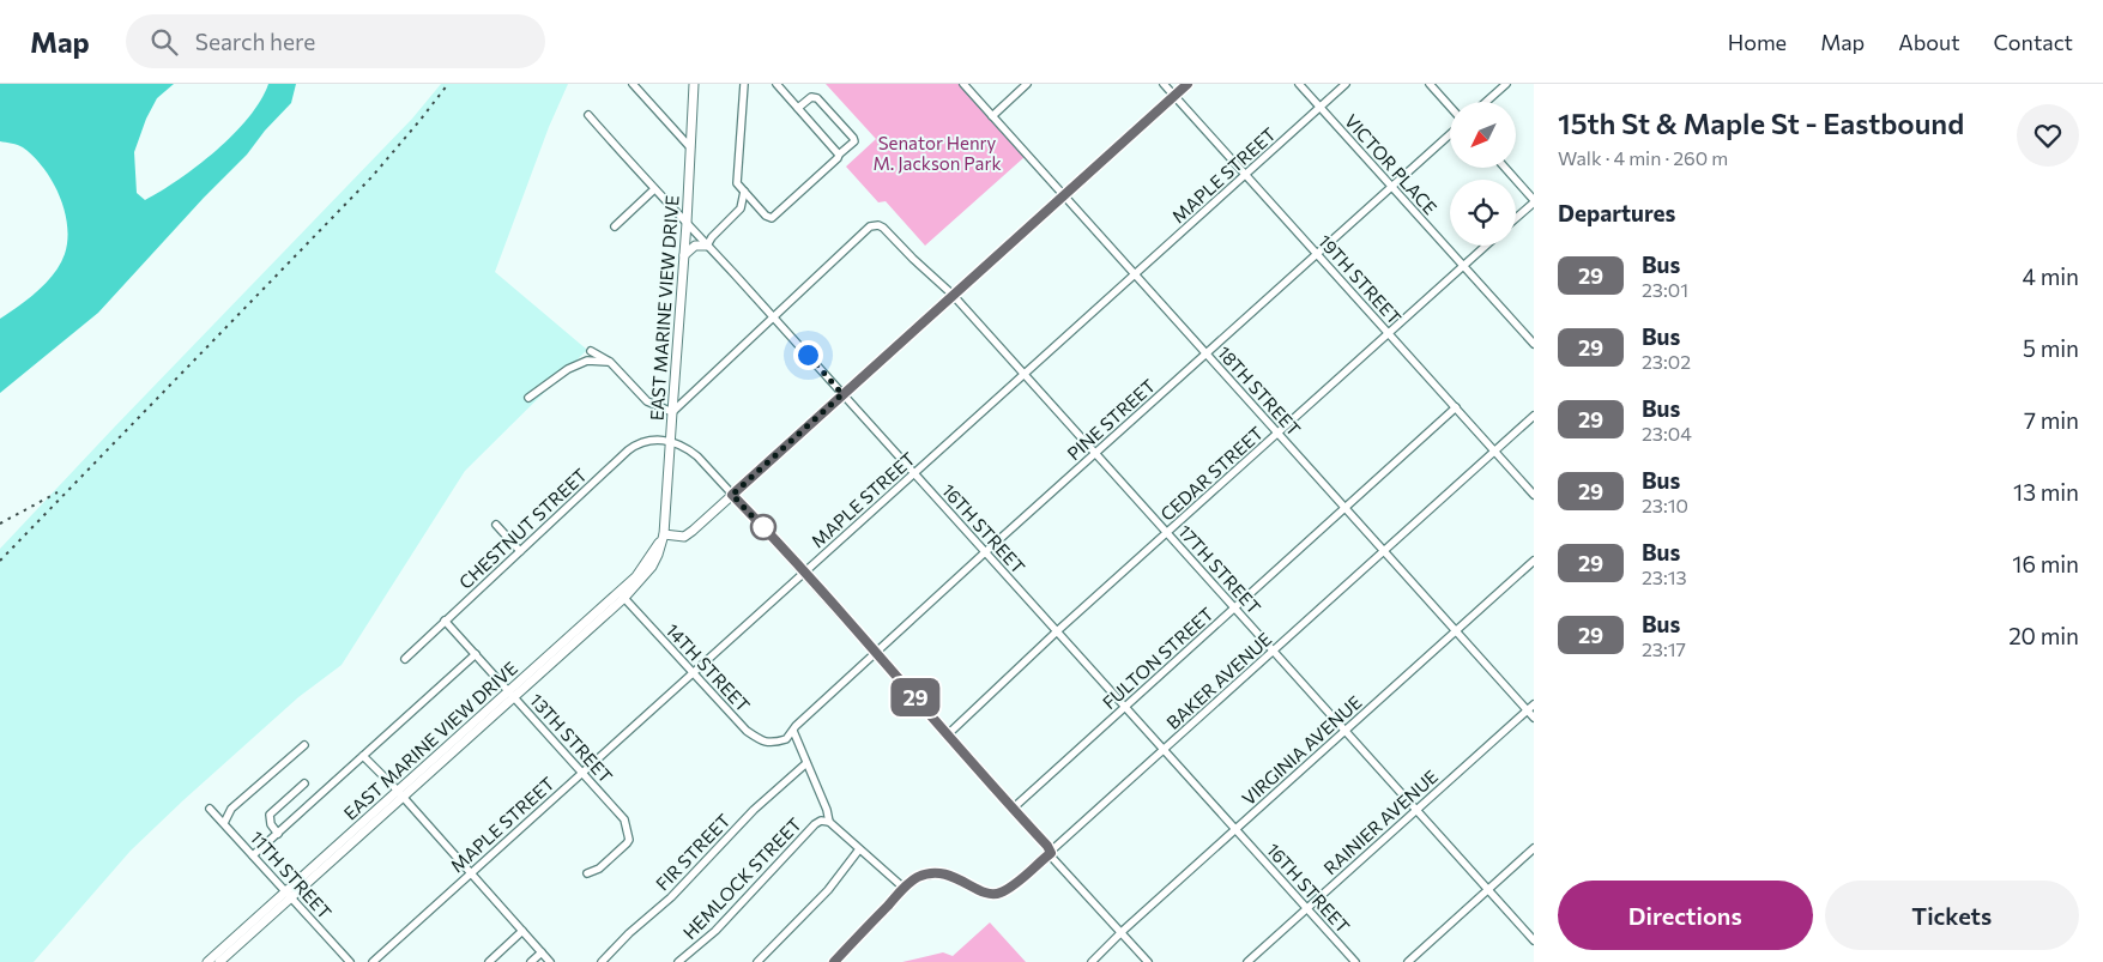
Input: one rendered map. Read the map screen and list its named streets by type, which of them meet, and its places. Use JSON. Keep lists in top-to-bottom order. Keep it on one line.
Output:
{"streets":{"main road":["EAST MARINE VIEW DRIVE"],"street":["VICTOR PLACE","MAPLE STREET","19TH STREET","18TH STREET","PINE STREET","CEDAR STREET","CHESTNUT STREET","16TH STREET","17TH STREET","FULTON STREET","14TH STREET","BAKER AVENUE","13TH STREET","VIRGINIA AVENUE","RAINIER AVENUE","FIR STREET","11TH STREET","HEMLOCK STREET"]},"crossings":[["VICTOR PLACE","MAPLE STREET"],["VICTOR PLACE","PINE STREET"],["VICTOR PLACE","CEDAR STREET"],["MAPLE STREET","19TH STREET"],["MAPLE STREET","18TH STREET"],["MAPLE STREET","16TH STREET"],["MAPLE STREET","17TH STREET"],["MAPLE STREET","14TH STREET"],["MAPLE STREET","13TH STREET"],["19TH STREET","PINE STREET"],["19TH STREET","CEDAR STREET"],["19TH STREET","FULTON STREET"],["19TH STREET","BAKER AVENUE"],["EAST MARINE VIEW DRIVE","CHESTNUT STREET"],["EAST MARINE VIEW DRIVE","16TH STREET"],["EAST MARINE VIEW DRIVE","14TH STREET"],["EAST MARINE VIEW DRIVE","13TH STREET"],["EAST MARINE VIEW DRIVE","11TH STREET"],["18TH STREET","PINE STREET"],["18TH STREET","CEDAR STREET"],["18TH STREET","FULTON STREET"],["18TH STREET","BAKER AVENUE"],["18TH STREET","VIRGINIA AVENUE"],["18TH STREET","RAINIER AVENUE"],["PINE STREET","16TH STREET"],["PINE STREET","17TH STREET"],["PINE STREET","14TH STREET"],["CEDAR STREET","16TH STREET"],["CEDAR STREET","17TH STREET"],["CHESTNUT STREET","13TH STREET"],["16TH STREET","17TH STREET"],["16TH STREET","FULTON STREET"],["16TH STREET","BAKER AVENUE"],["16TH STREET","VIRGINIA AVENUE"],["16TH STREET","RAINIER AVENUE"],["17TH STREET","FULTON STREET"],["17TH STREET","BAKER AVENUE"],["17TH STREET","VIRGINIA AVENUE"],["17TH STREET","RAINIER AVENUE"]],"parks":["Senator Henry M. Jackson Park"],"lines":["bus line 29"],"north":"bottom left","page":{"header":"Map","search":"Search here","nav":["Home","Map","About","Contact"],"on_map":"29","heading":[["15th St & Maple St - Eastbound","Walk · 4 min · 260 m"],"Departures"],"list":[{"mark":"29","name":"Bus","note":"23:01","value":"4 min"},{"mark":"29","name":"Bus","note":"23:02","value":"5 min"},{"mark":"29","name":"Bus","note":"23:04","value":"7 min"},{"mark":"29","name":"Bus","note":"23:10","value":"13 min"},{"mark":"29","name":"Bus","note":"23:13","value":"16 min"},{"mark":"29","name":"Bus","note":"23:17","value":"20 min"}],"buttons":["Directions","Tickets"]}}
